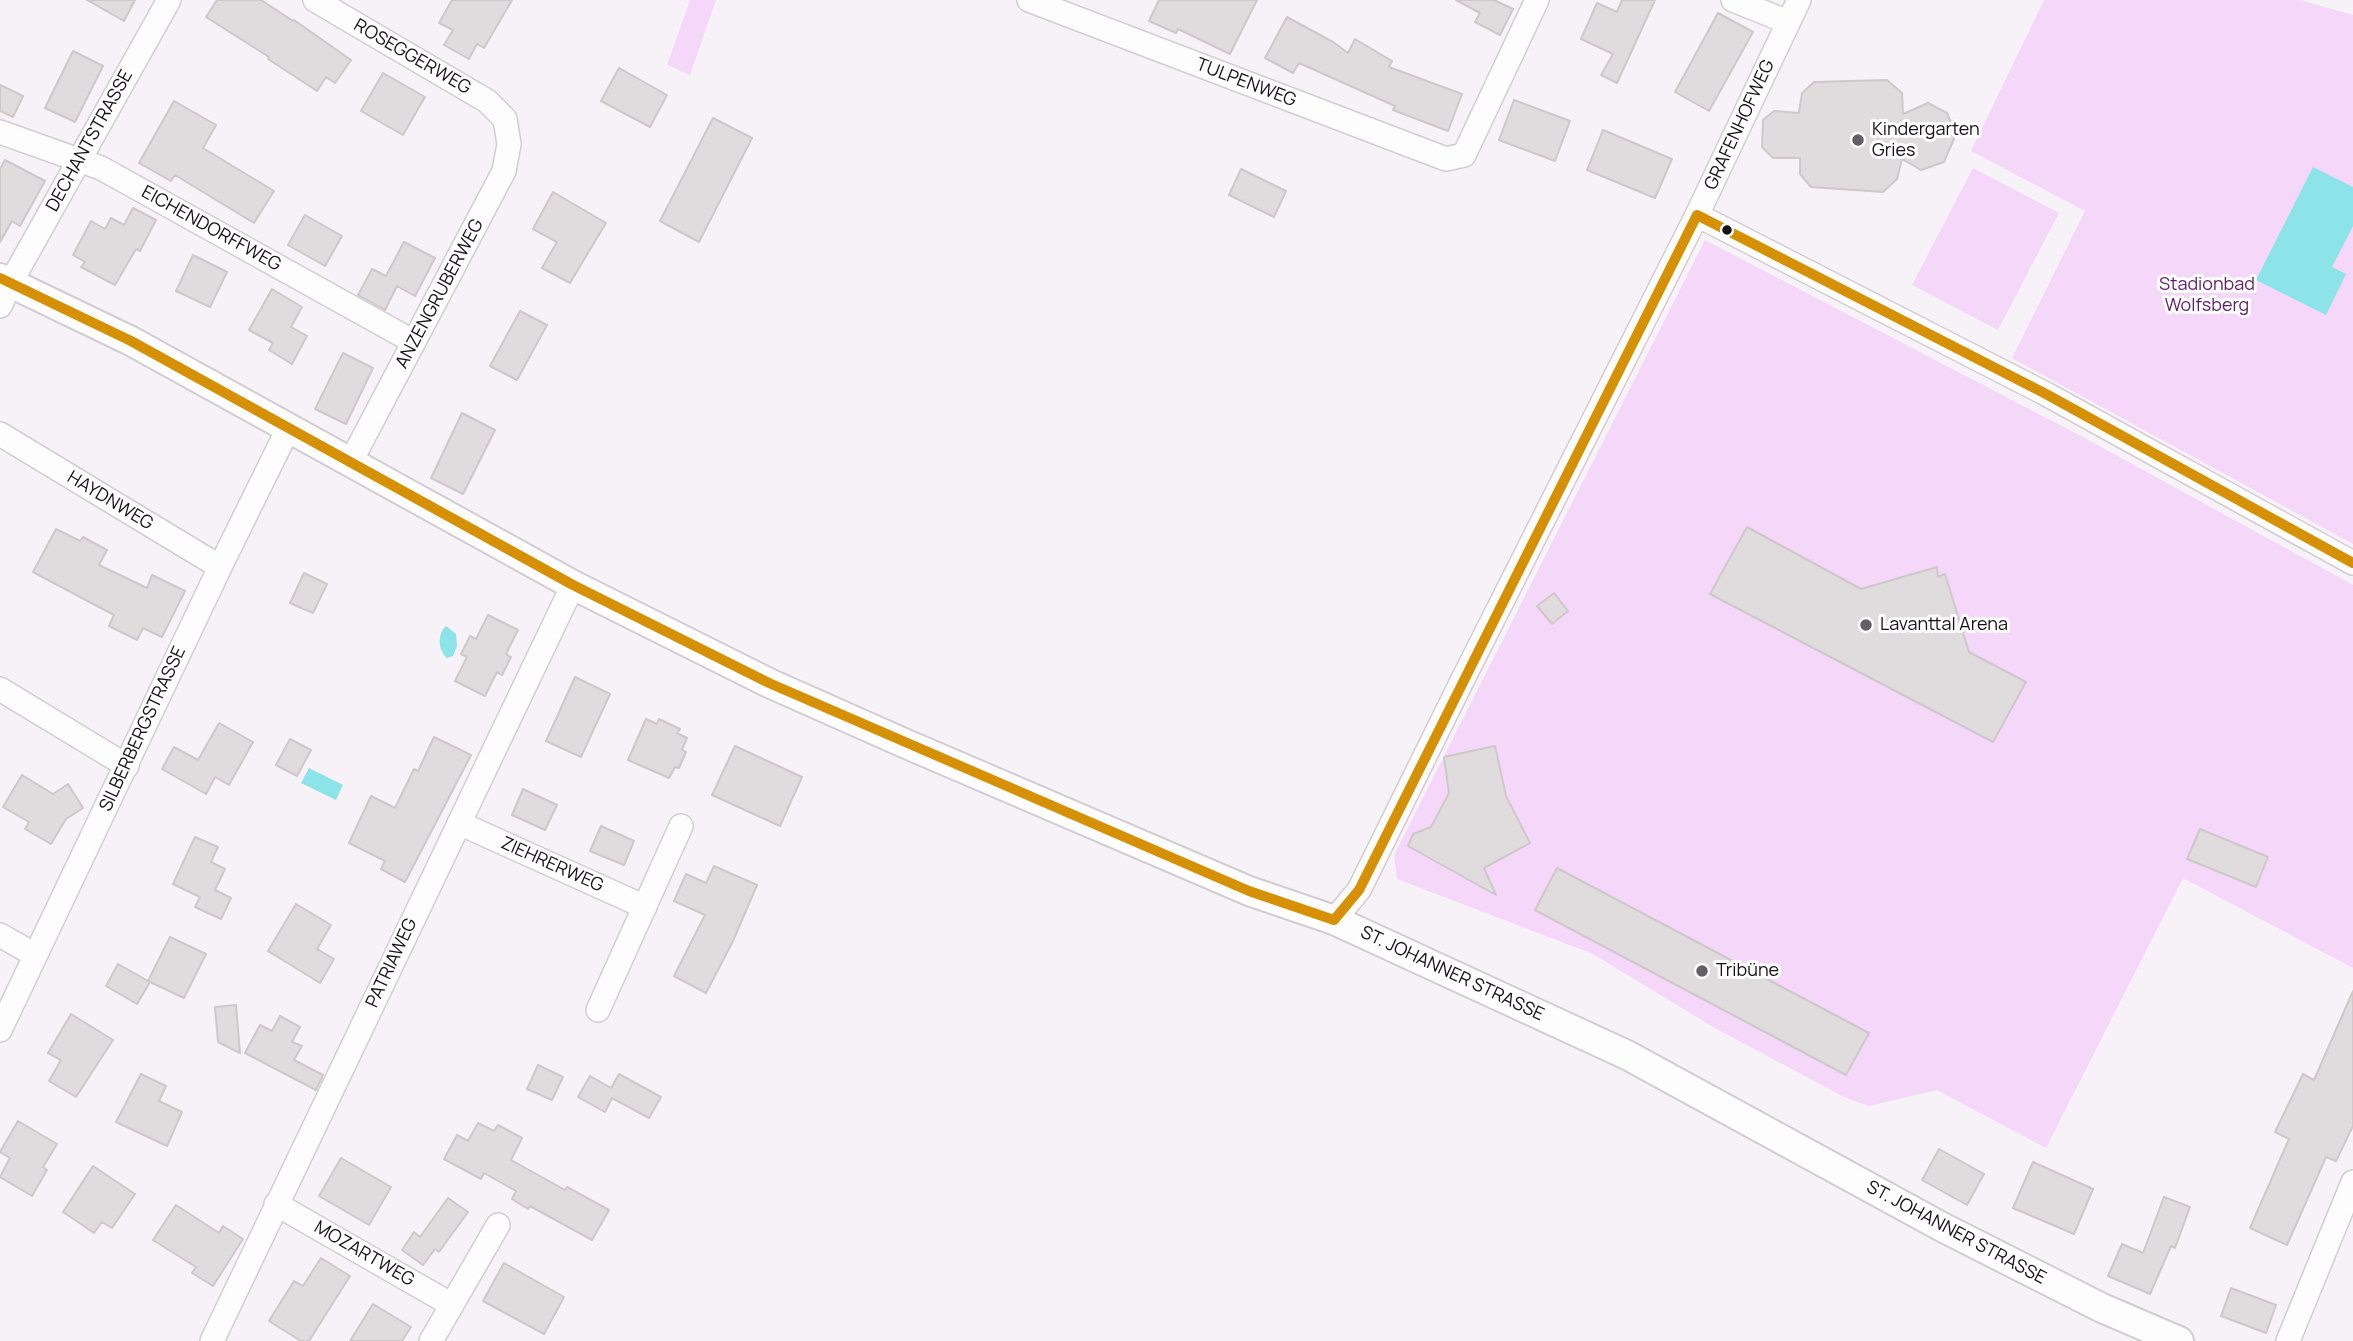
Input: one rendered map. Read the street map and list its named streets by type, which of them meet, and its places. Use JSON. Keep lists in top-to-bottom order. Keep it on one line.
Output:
{"streets":{"street":["ROSEGGERWEG","TULPENWEG","GRAFENHOFWEG","DECHANTSTRASSE","EICHENDORFFWEG","ANZENGRUBERWEG","HAYDNWEG","SILBERBERGSTRASSE","ZIEHRERWEG","PATRIAWEG","ST. JOHANNER STRASSE","MOZARTWEG"]},"crossings":[["ROSEGGERWEG","ANZENGRUBERWEG"],["GRAFENHOFWEG","ST. JOHANNER STRASSE"],["DECHANTSTRASSE","EICHENDORFFWEG"],["DECHANTSTRASSE","ST. JOHANNER STRASSE"],["EICHENDORFFWEG","ANZENGRUBERWEG"],["ANZENGRUBERWEG","ST. JOHANNER STRASSE"],["HAYDNWEG","SILBERBERGSTRASSE"],["SILBERBERGSTRASSE","ST. JOHANNER STRASSE"],["ZIEHRERWEG","PATRIAWEG"],["PATRIAWEG","ST. JOHANNER STRASSE"],["PATRIAWEG","MOZARTWEG"]],"parks":["Stadionbad Wolfsberg"],"places":["Kindergarten Gries","Lavanttal Arena","Tribüne"]}
